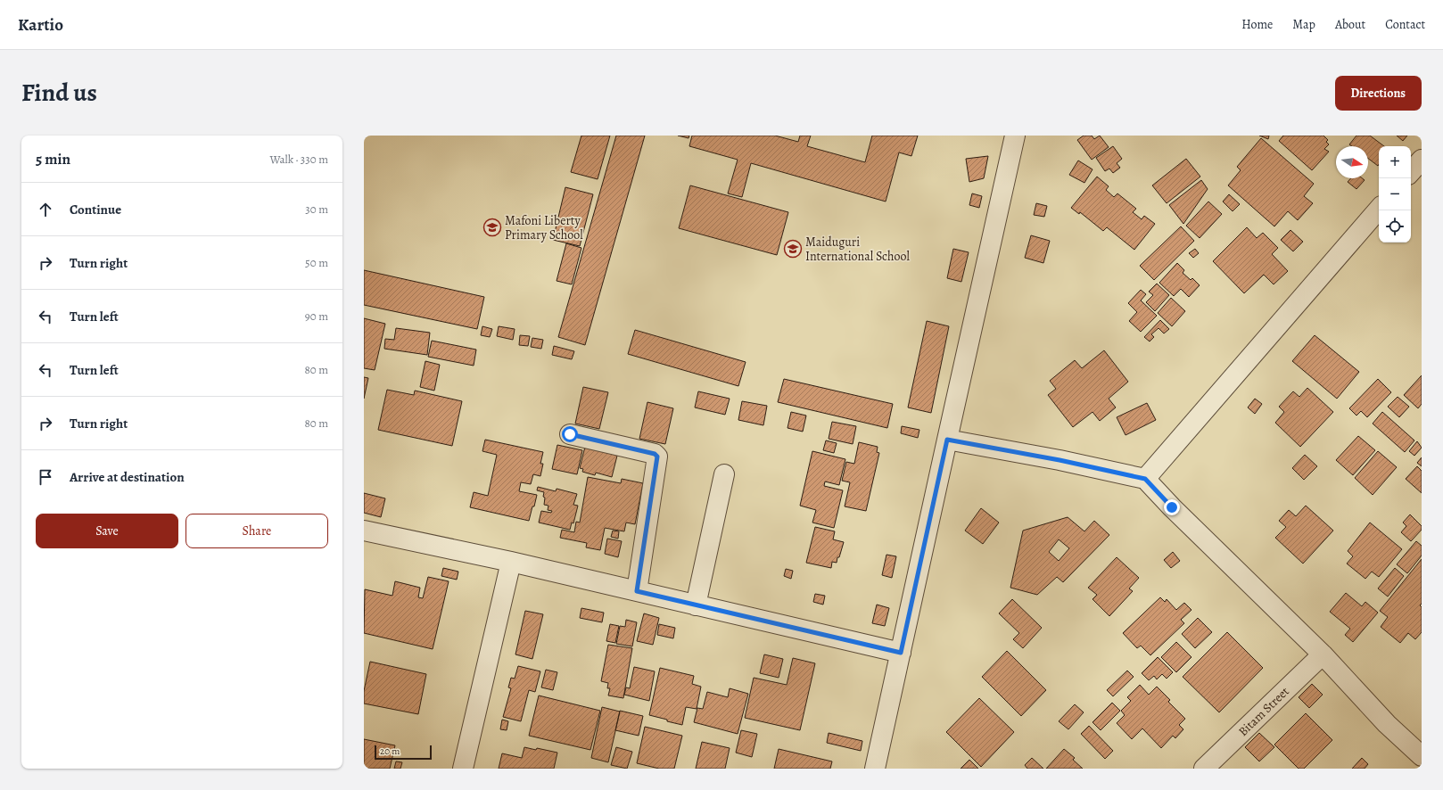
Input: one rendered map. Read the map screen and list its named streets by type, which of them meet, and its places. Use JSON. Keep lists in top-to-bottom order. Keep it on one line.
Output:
{"streets":{"street":["Bitam Street"]},"places":{"school or university":["Mafoni Liberty Primary School","Maiduguri International School"]},"scale_bar":"20 m","north":"right","page":{"header":"Kartio","nav":["Home","Map","About","Contact"],"title":"Find us","buttons":["Directions",["Save","Share"]],"heading":["5 min","Walk · 330 m"],"map_buttons":["+","−"],"list":[["Continue","30 m"],["Turn right","50 m"],["Turn left","90 m"],["Turn left","80 m"],["Turn right","80 m"],"Arrive at destination"],"scale":"20 m"}}
